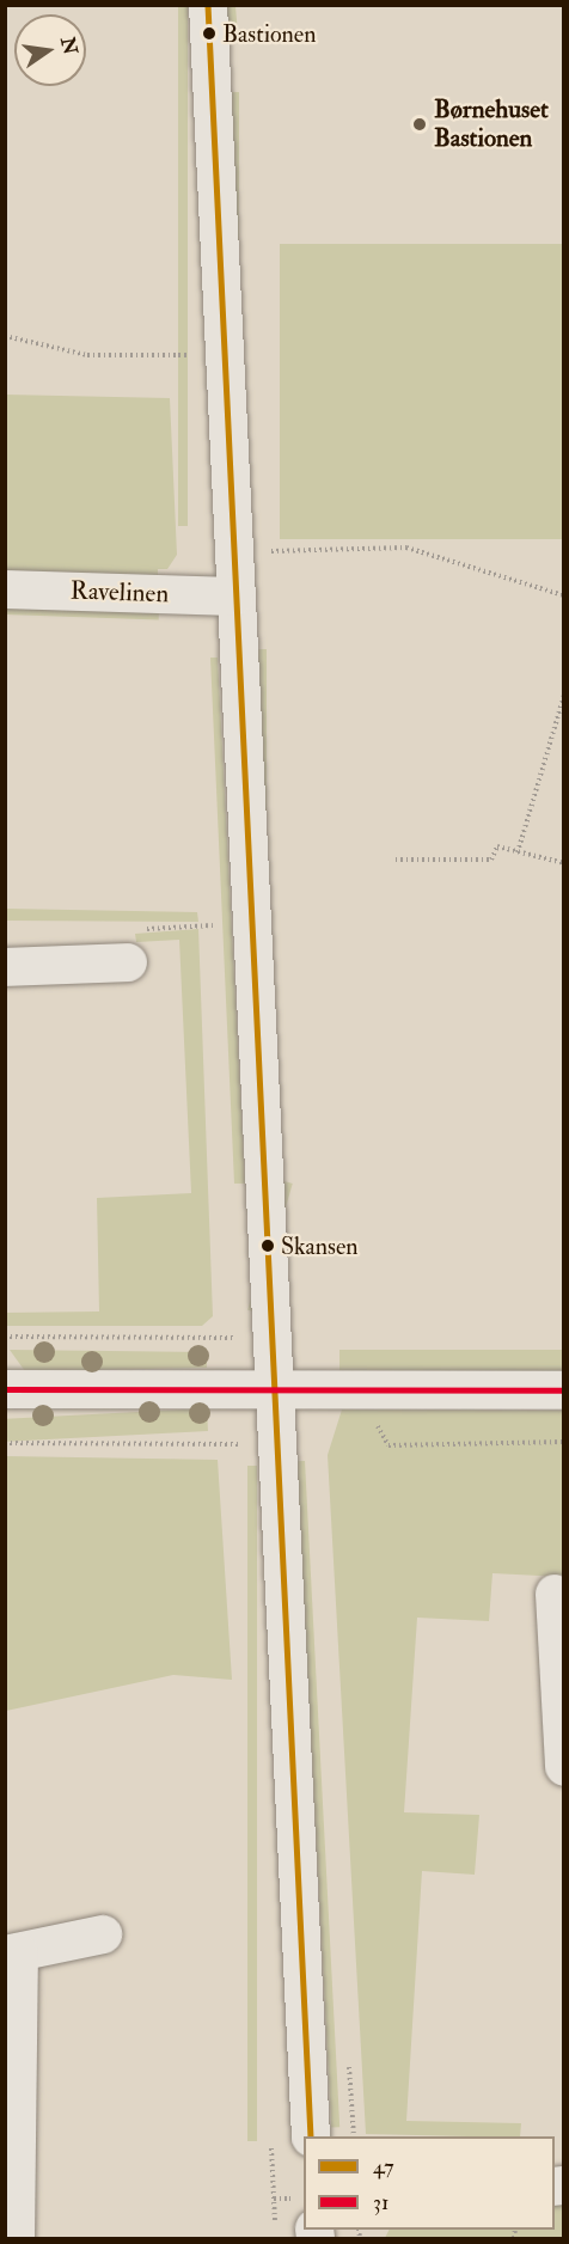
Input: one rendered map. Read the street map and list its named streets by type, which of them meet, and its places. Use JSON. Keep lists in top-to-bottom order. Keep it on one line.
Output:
{"streets":{"street":["Ravelinen"]},"places":["Bastionen","Børnehuset Bastionen","Skansen"],"lines":["transit line 47","transit line 31"],"legend":["47","31"],"north":"right"}
